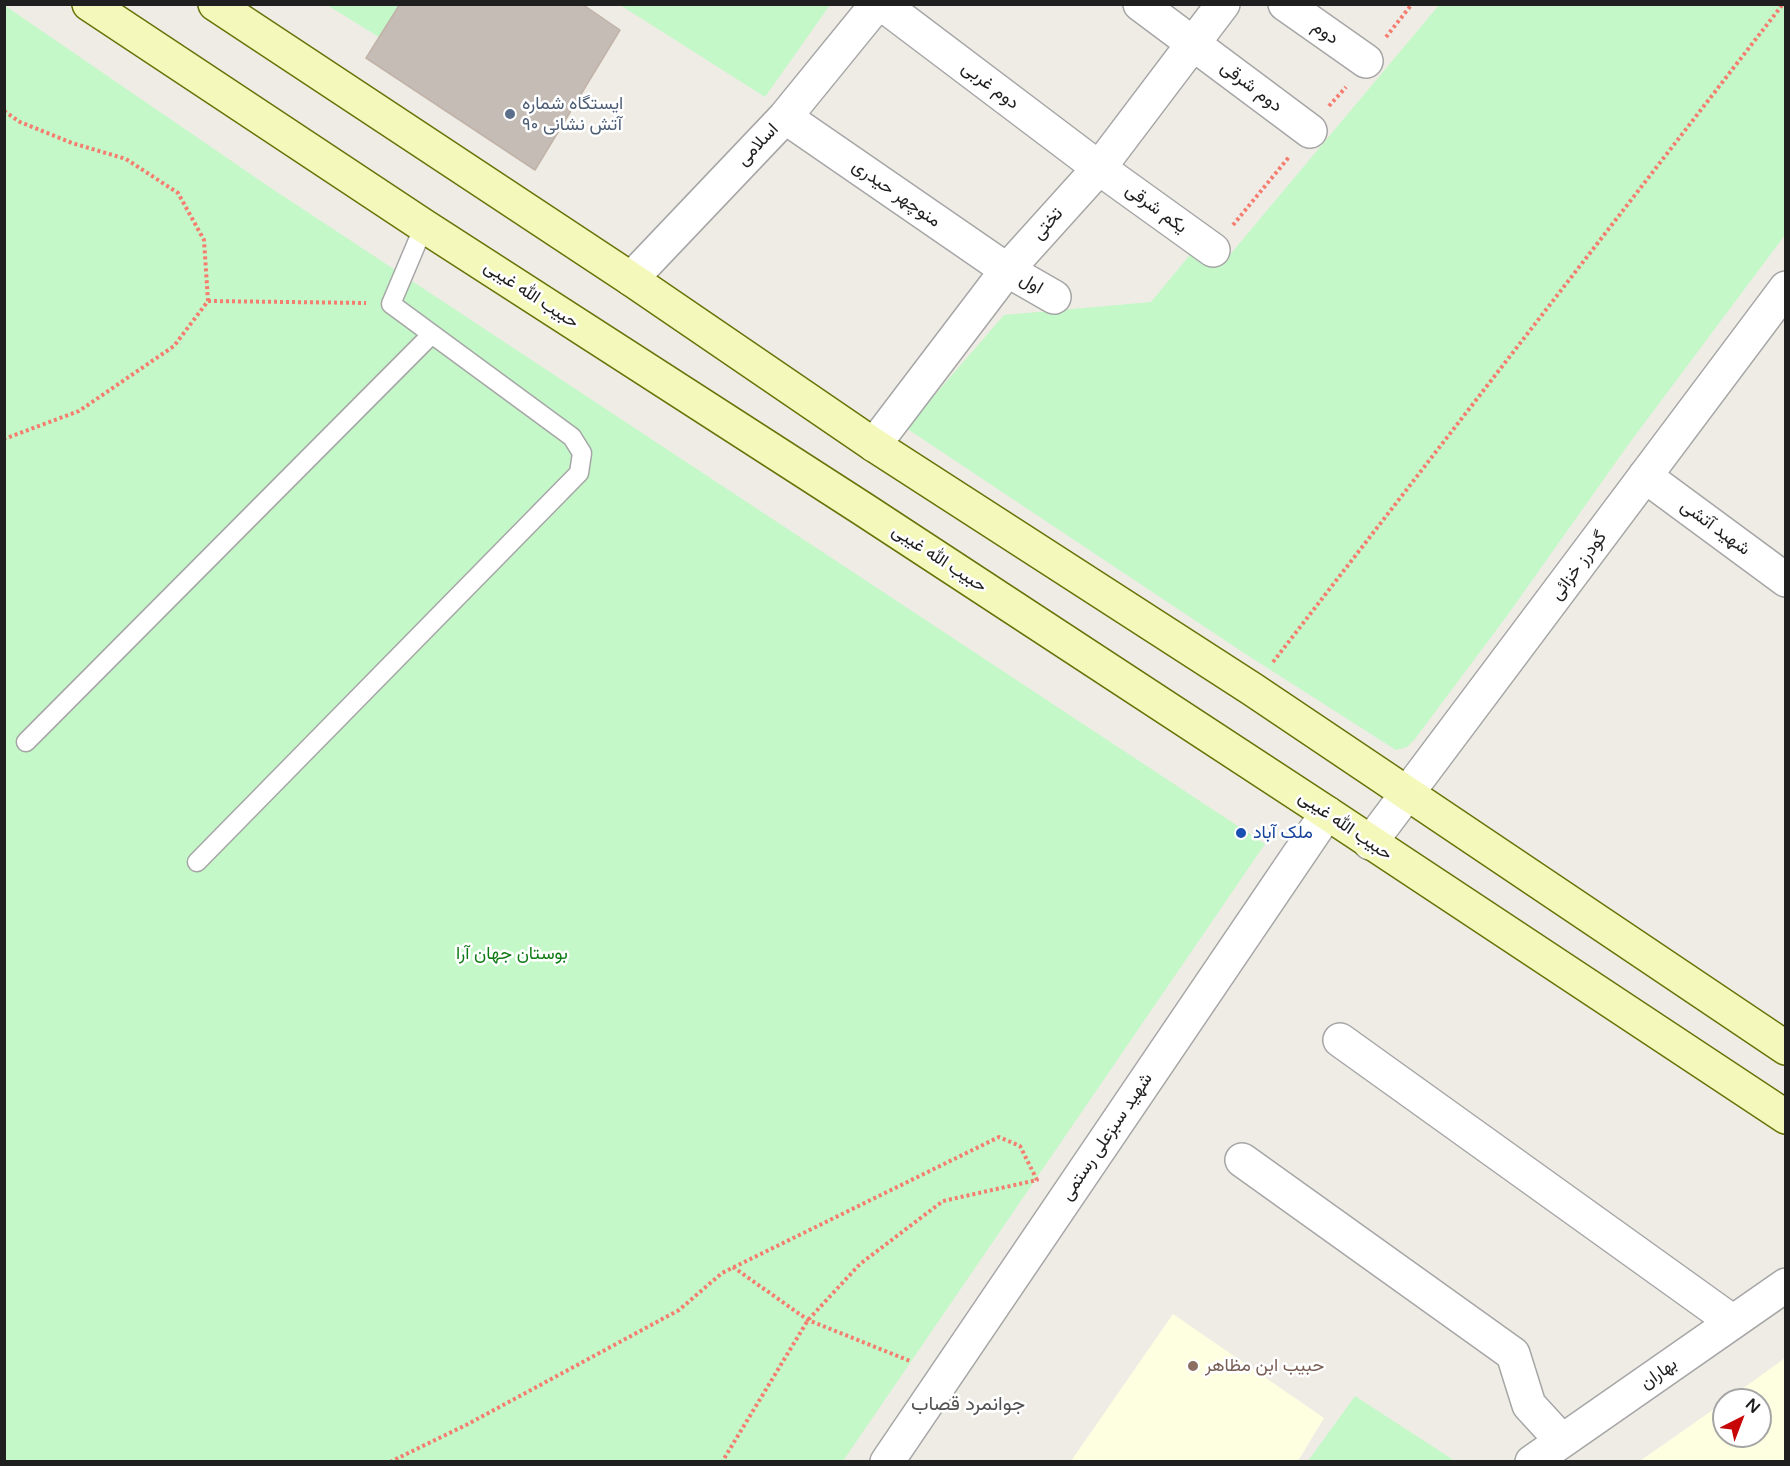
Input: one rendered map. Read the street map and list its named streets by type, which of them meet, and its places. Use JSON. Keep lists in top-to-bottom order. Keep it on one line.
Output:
{"streets":{"main road":["حبیب الله غیبی"],"street":["دوم","دوم غربی","دوم شرقی","اسلامی","منوچهر حیدری","یکم شرقی","تختی","اول","شهید آتشی","گودرز خزائی","شهید سبزعلی رستمی","بهاران"]},"crossings":[["دوم غربی","یکم شرقی"],["دوم غربی","تختی"],["دوم شرقی","تختی"],["اسلامی","منوچهر حیدری"],["منوچهر حیدری","تختی"],["منوچهر حیدری","اول"],["یکم شرقی","تختی"],["تختی","اول"],["حبیب الله غیبی","گودرز خزائی"],["حبیب الله غیبی","شهید سبزعلی رستمی"],["شهید آتشی","گودرز خزائی"]],"districts":["جوانمرد قصاب"],"parks":["بوستان جهان آرا"],"places":["ایستگاه شماره ۹۰ آتش نشانی","ملک آباد","حبیب ابن مظاهر"],"north":"top right"}
